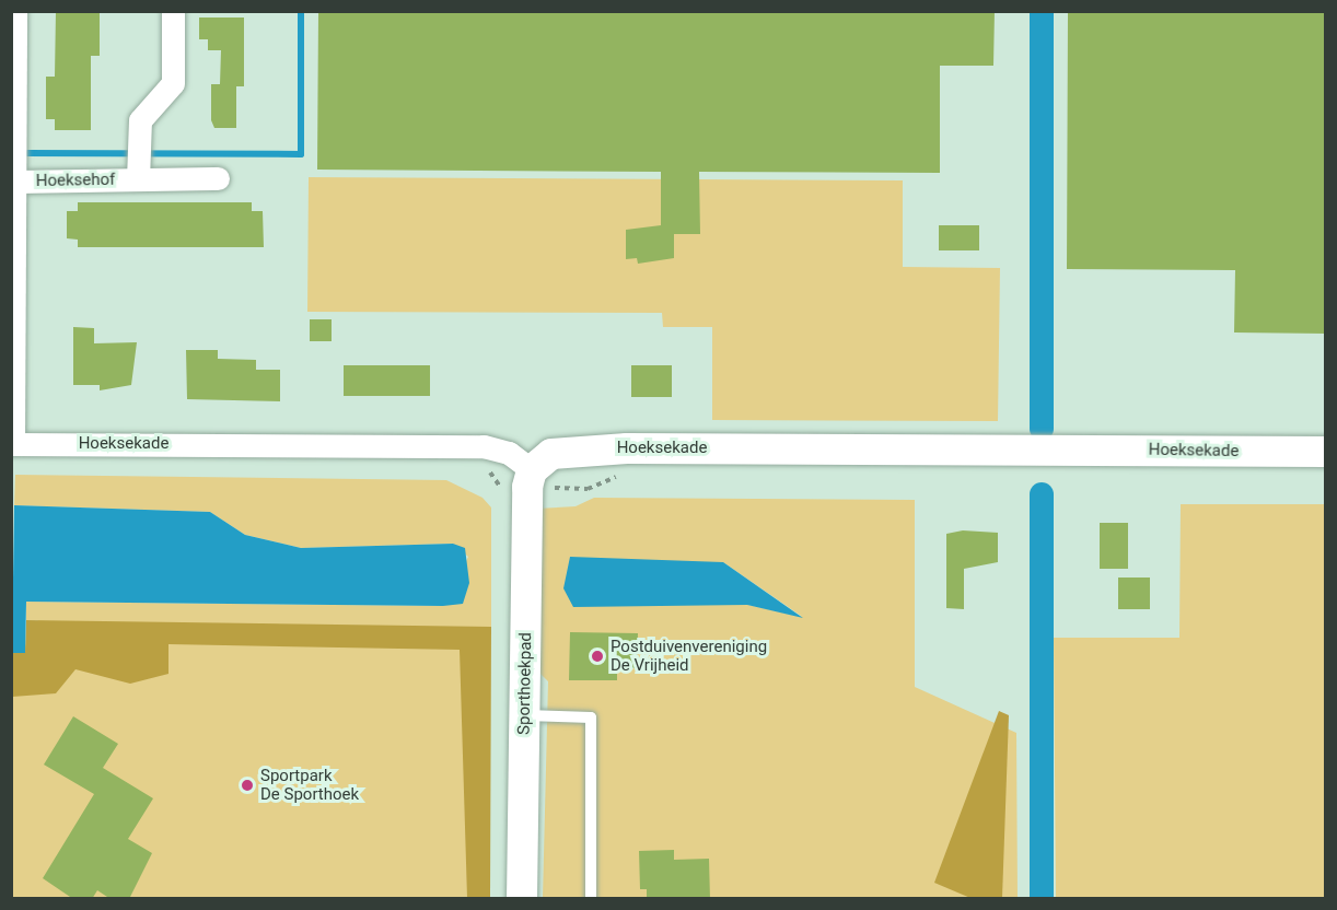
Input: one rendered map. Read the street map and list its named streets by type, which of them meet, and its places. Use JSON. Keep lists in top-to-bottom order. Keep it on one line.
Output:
{"streets":{"street":["Hoeksehof","Hoeksekade","Sporthoekpad"]},"crossings":[["Hoeksehof","Hoeksekade"],["Hoeksekade","Sporthoekpad"]],"places":["Postduivenvereniging De Vrijheid","Sportpark De Sporthoek"]}
